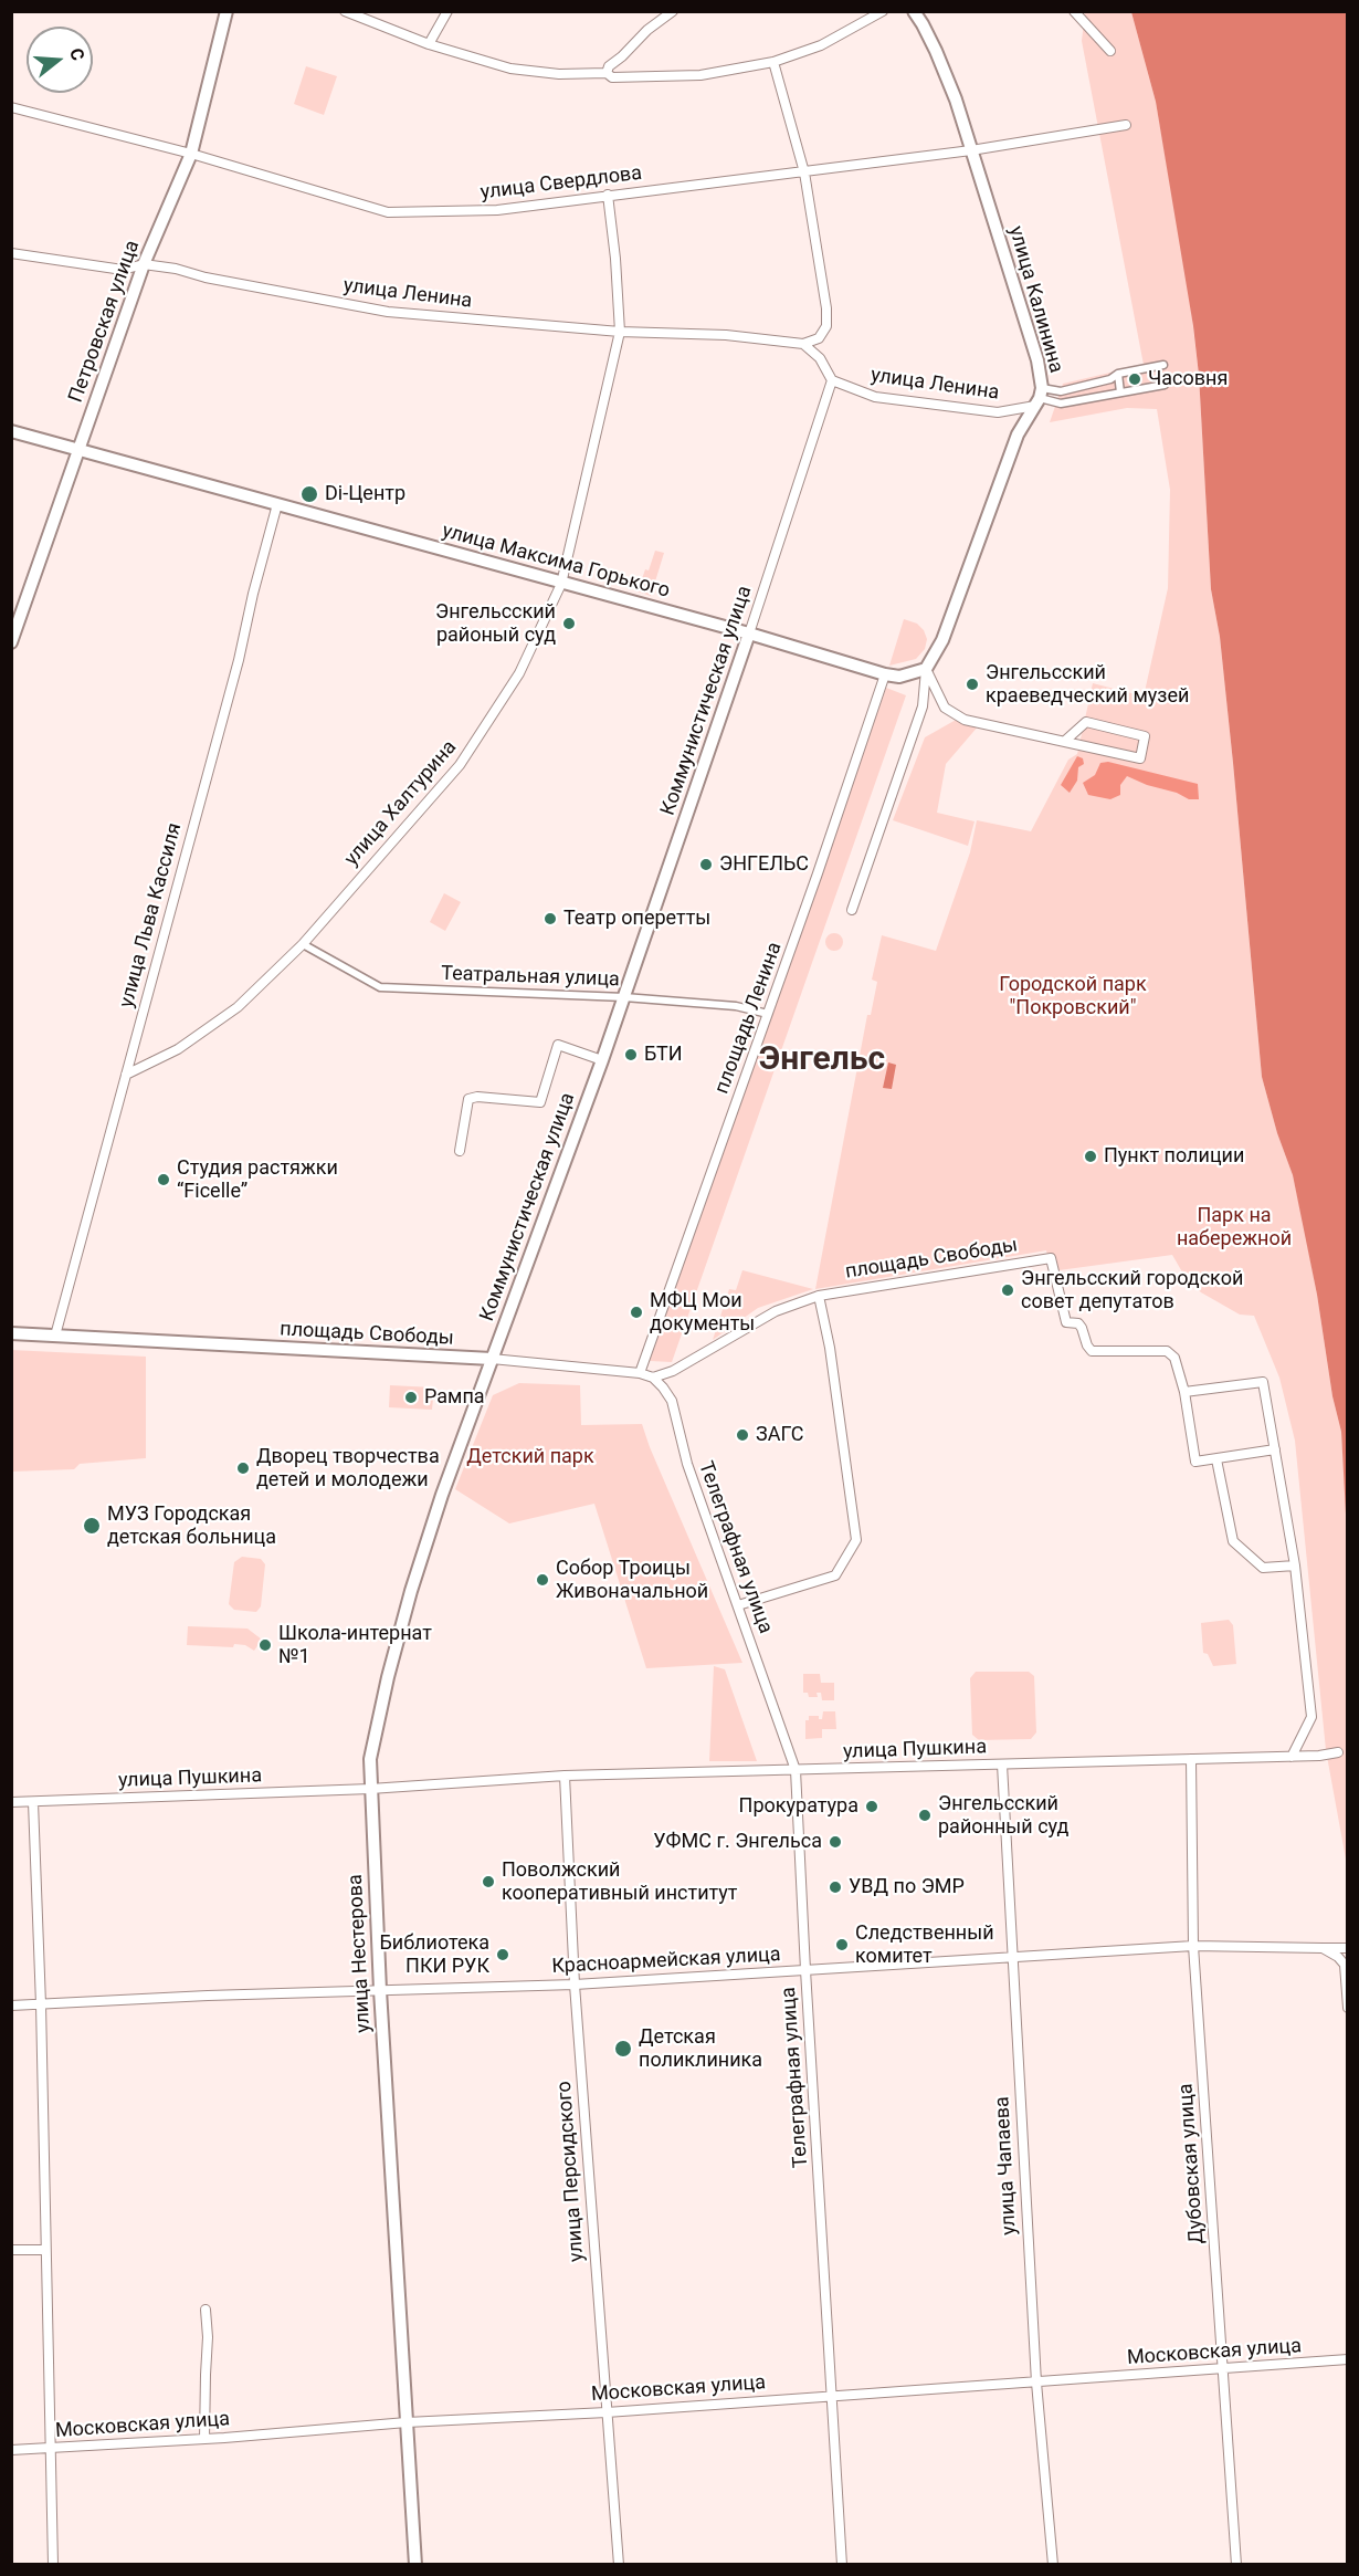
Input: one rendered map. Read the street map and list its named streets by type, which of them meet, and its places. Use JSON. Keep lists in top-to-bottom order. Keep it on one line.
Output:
{"streets":{"main road":["улица Калинина","Петровская улица","улица Максима Горького","Коммунистическая улица","площадь Свободы","улица Нестерова"],"street":["улица Свердлова","улица Ленина","улица Халтурина","улица Льва Кассиля","Театральная улица","площадь Ленина","Телеграфная улица","улица Пушкина","Красноармейская улица","Дубовская улица","улица Чапаева","улица Персидского","Московская улица"]},"crossings":[["улица Свердлова","улица Калинина"],["улица Свердлова","Петровская улица"],["улица Свердлова","улица Халтурина"],["улица Ленина","улица Калинина"],["улица Ленина","Петровская улица"],["улица Ленина","Коммунистическая улица"],["улица Ленина","улица Халтурина"],["Петровская улица","улица Максима Горького"],["улица Максима Горького","Коммунистическая улица"],["улица Максима Горького","улица Халтурина"],["улица Максима Горького","улица Льва Кассиля"],["улица Максима Горького","площадь Ленина"],["Коммунистическая улица","Театральная улица"],["Коммунистическая улица","площадь Свободы"],["Коммунистическая улица","улица Нестерова"],["улица Халтурина","улица Льва Кассиля"],["улица Халтурина","Театральная улица"],["улица Льва Кассиля","площадь Свободы"],["Театральная улица","площадь Ленина"],["площадь Ленина","площадь Свободы"],["площадь Свободы","Телеграфная улица"],["площадь Свободы","улица Нестерова"],["Телеграфная улица","улица Пушкина"],["Телеграфная улица","Красноармейская улица"],["Телеграфная улица","Московская улица"],["улица Пушкина","улица Нестерова"],["улица Пушкина","Дубовская улица"],["улица Пушкина","улица Чапаева"],["улица Пушкина","улица Персидского"],["улица Нестерова","Красноармейская улица"],["улица Нестерова","Московская улица"],["Красноармейская улица","Дубовская улица"],["Красноармейская улица","улица Чапаева"],["Красноармейская улица","улица Персидского"],["Дубовская улица","Московская улица"],["улица Чапаева","Московская улица"],["улица Персидского","Московская улица"]],"districts":["Энгельс"],"parks":["Городской парк \"Покровский\"","Парк на набережной","Детский парк"],"places":["Часовня","Di-Центр","Энгельсский районый суд","Энгельсский краеведческий музей","ЭНГЕЛЬС","Театр оперетты","БТИ","Пункт полиции","Студия растяжки “Ficelle”","Энгельсский городской совет депутатов","МФЦ Мои документы","Рампа","ЗАГС","Дворец творчества детей и молодежи","МУЗ Городская детская больница","Собор Троицы Живоначальной","Школа-интернат №1","Прокуратура","Энгельсский районный суд","УФМС г. Энгельса","Поволжский кооперативный институт","УВД по ЭМР","Следственный комитет","Библиотека ПКИ РУК","Детская поликлиника"],"north":"right"}
